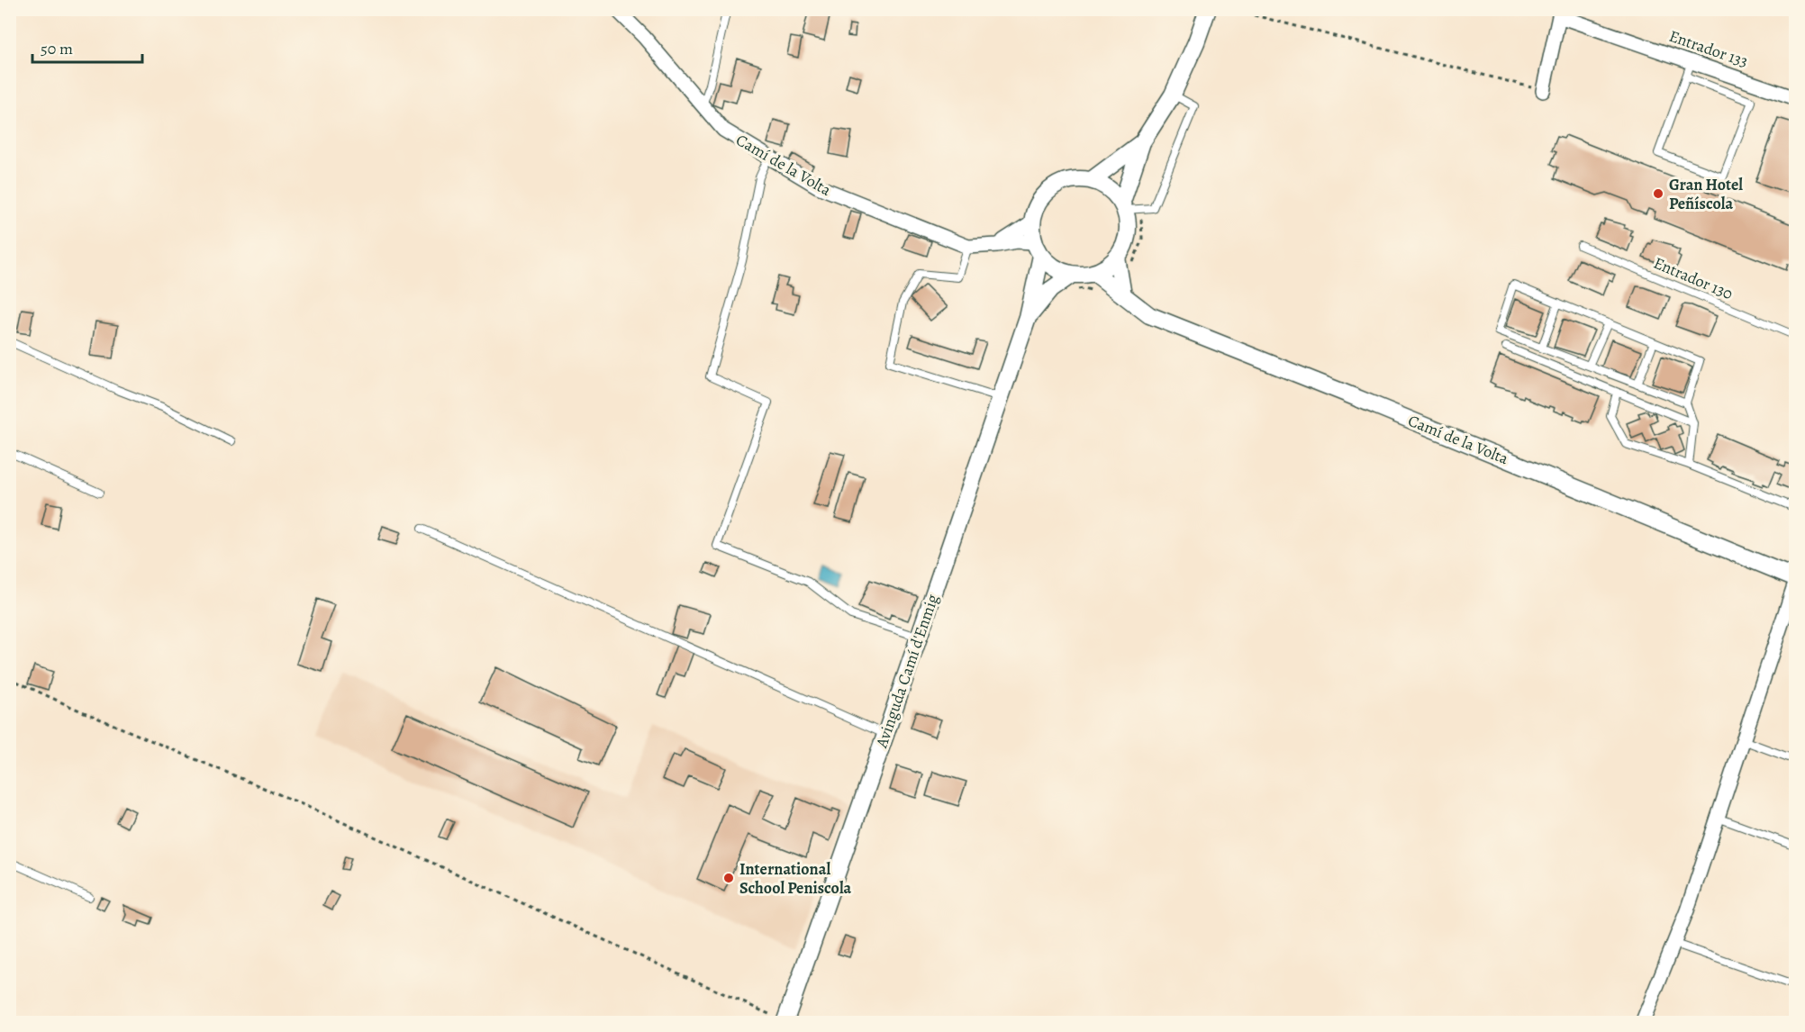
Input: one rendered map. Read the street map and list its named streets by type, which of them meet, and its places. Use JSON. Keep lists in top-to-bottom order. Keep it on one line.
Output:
{"streets":{"street":["Entrador 133","Camí de la Volta","Avinguda Camí d'Enmig"],"lane":["Entrador 130"]},"crossings":[["Camí de la Volta","Avinguda Camí d'Enmig"]],"places":["Gran Hotel Peñíscola","International School Peniscola"],"scale_bar":"50 m"}
